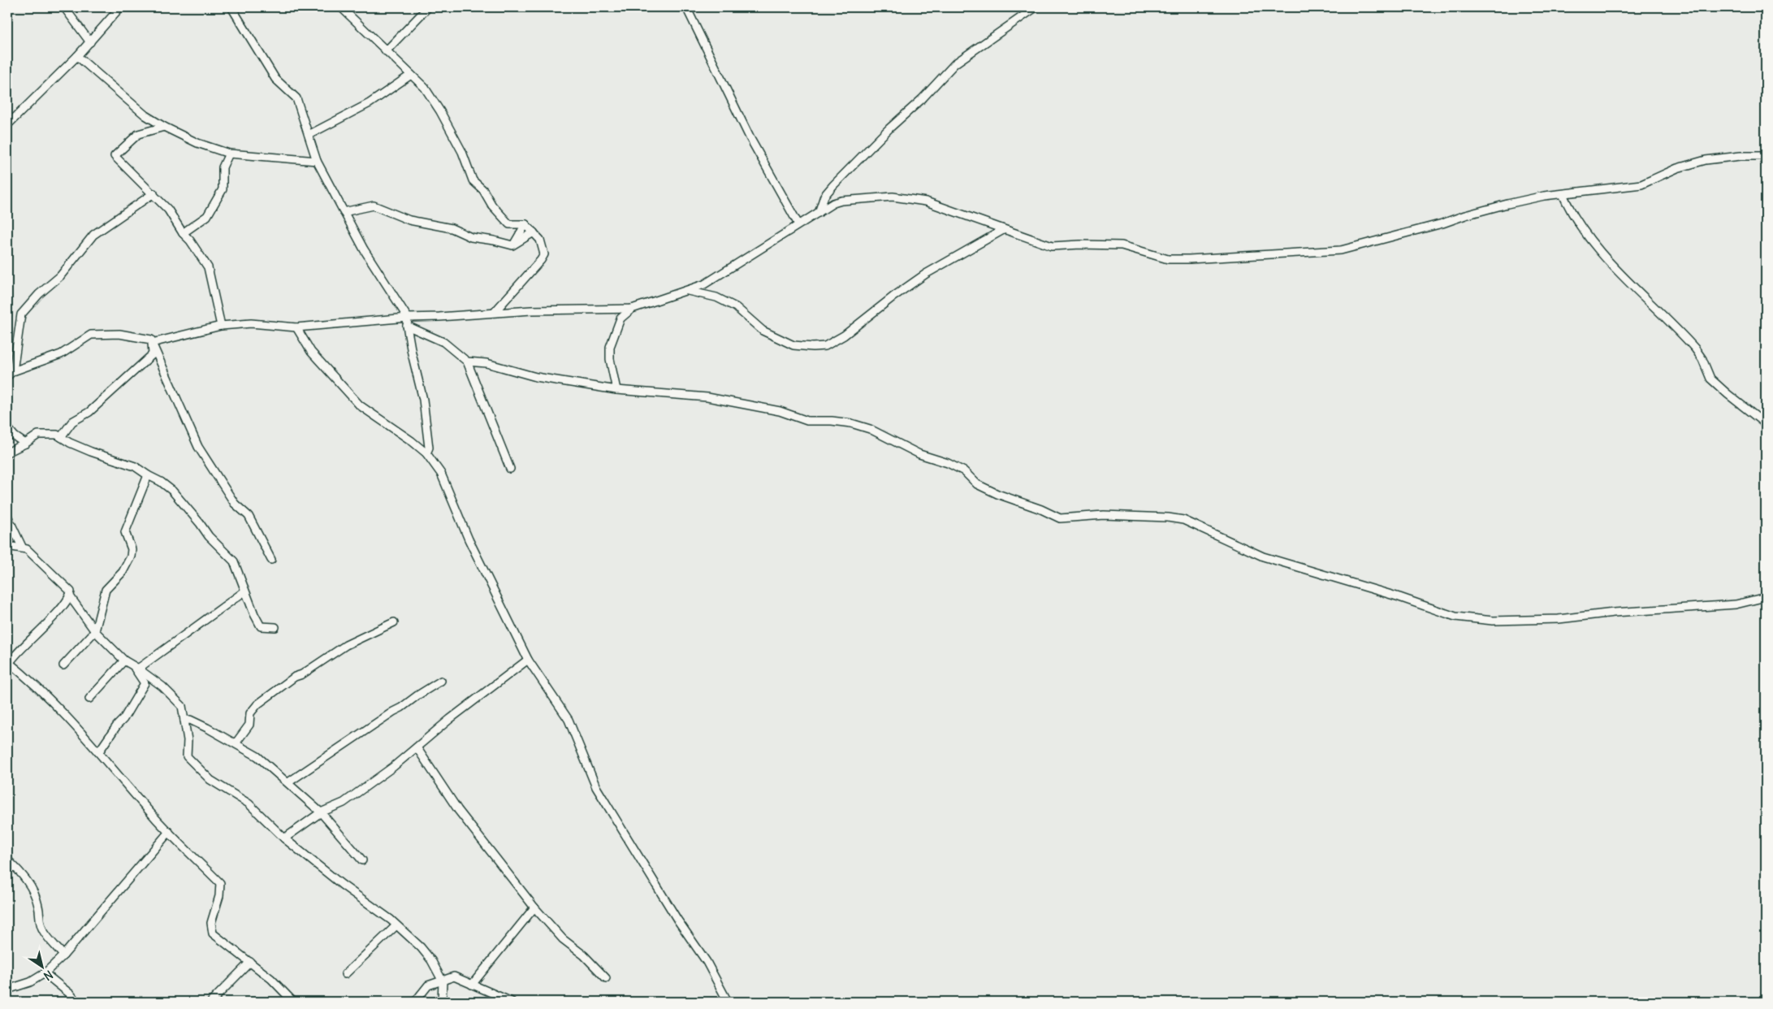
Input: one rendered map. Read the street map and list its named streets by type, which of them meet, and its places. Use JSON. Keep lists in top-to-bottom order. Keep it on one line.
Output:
{"north":"bottom right"}
